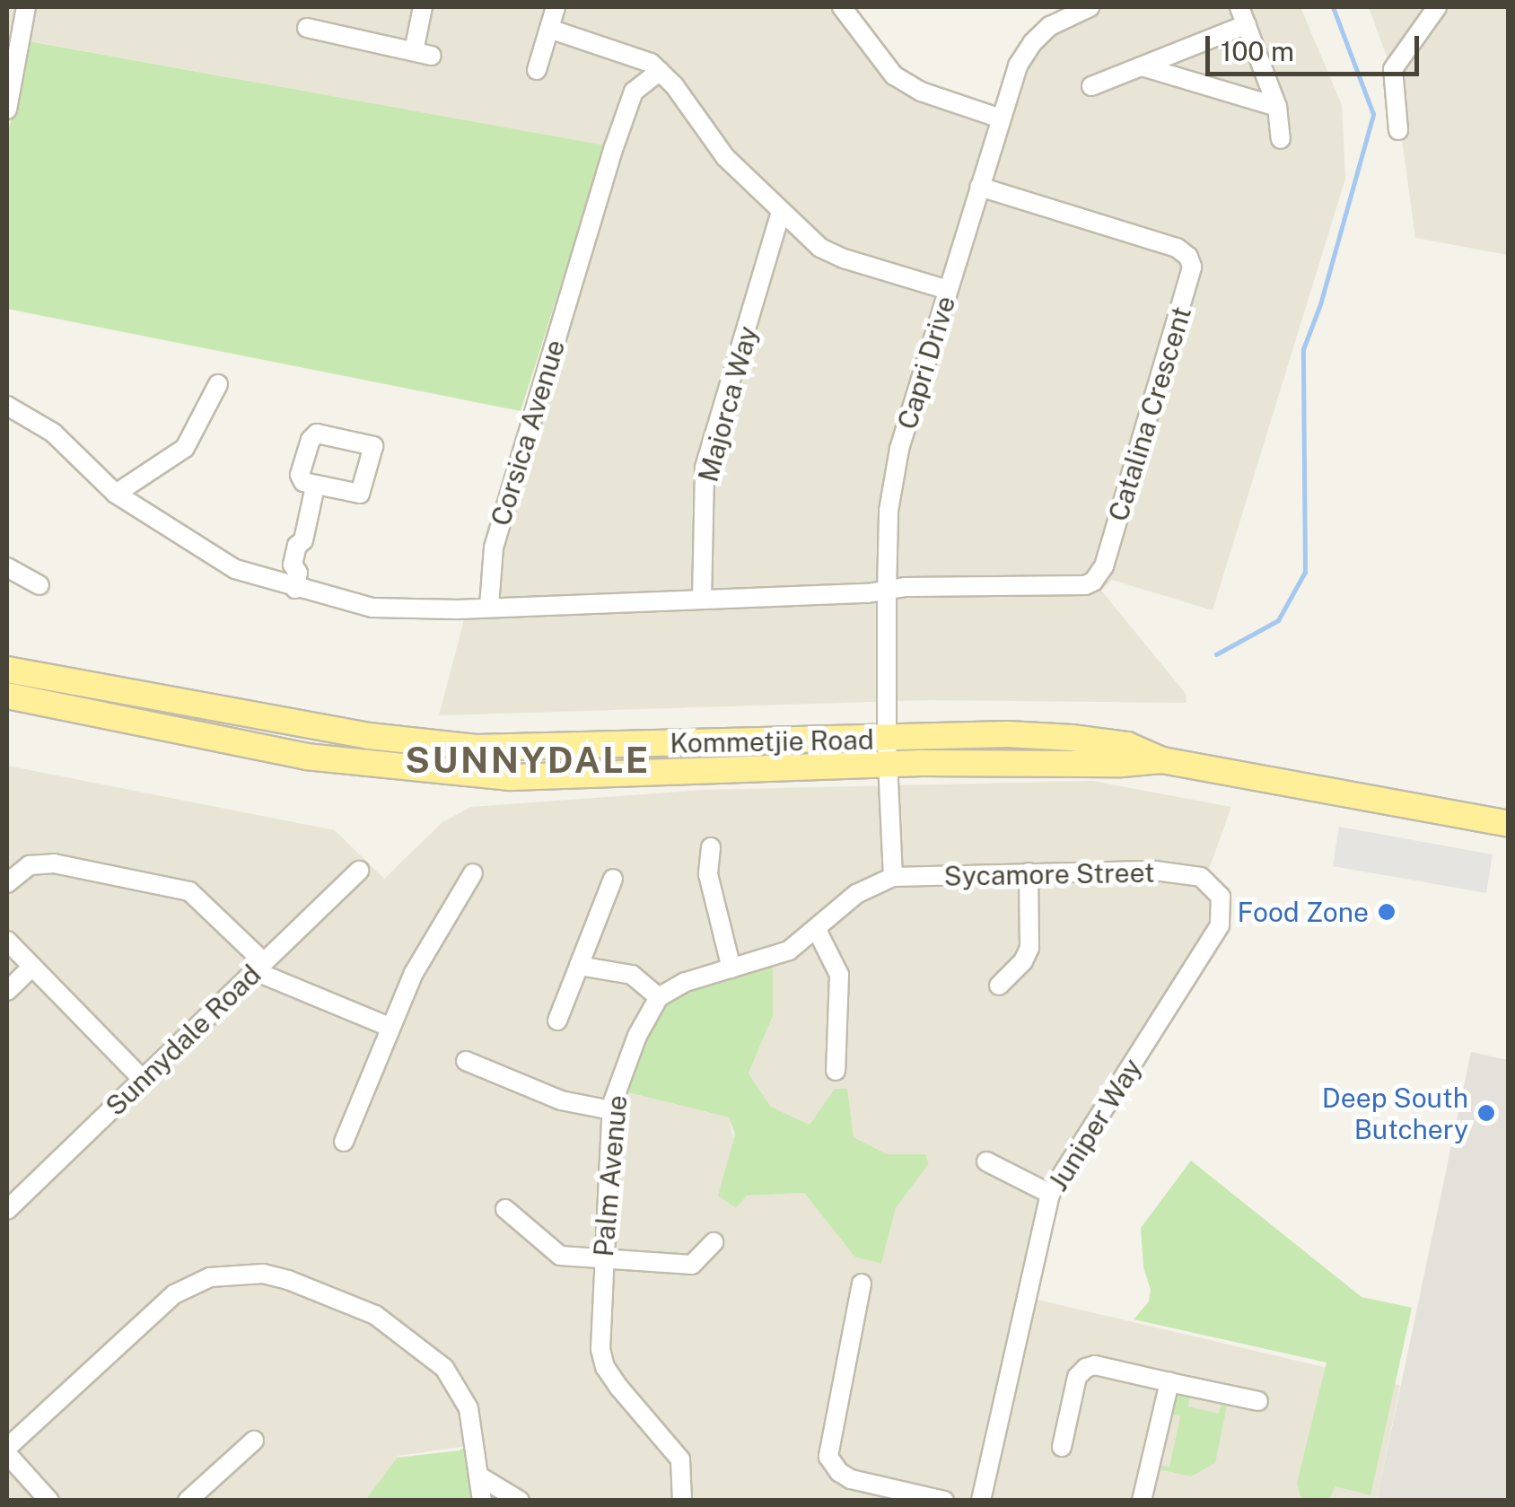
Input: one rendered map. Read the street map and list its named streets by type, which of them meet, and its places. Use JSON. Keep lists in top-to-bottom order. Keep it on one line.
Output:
{"streets":{"main road":["Kommetjie Road"],"street":["Capri Drive","Majorca Way","Catalina Crescent","Corsica Avenue","Sycamore Street","Sunnydale Road","Juniper Way","Palm Avenue"]},"crossings":[["Capri Drive","Catalina Crescent"],["Capri Drive","Kommetjie Road"],["Sycamore Street","Juniper Way"]],"districts":["SUNNYDALE"],"places":["Food Zone","Deep South Butchery"],"scale_bar":"100 m"}
